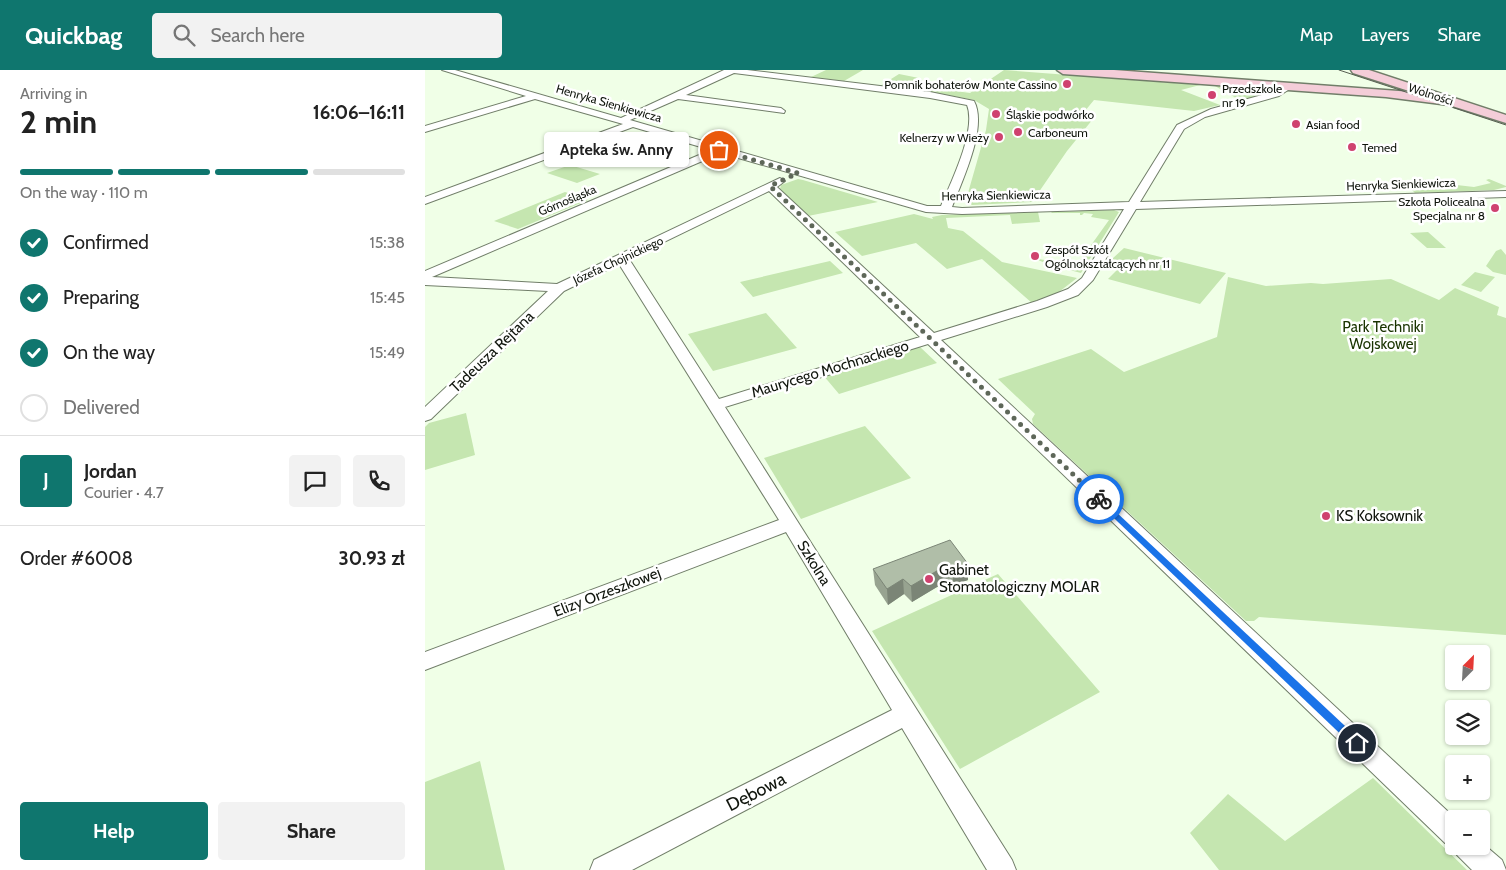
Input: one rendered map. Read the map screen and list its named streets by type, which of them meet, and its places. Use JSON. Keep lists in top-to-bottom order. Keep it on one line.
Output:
{"streets":{"street":["Wolności","Henryka Sienkiewicza","Górnośląska","Józefa Chojnickiego","Tadeusza Rejtana","Maurycego Mochnackiego","Szkolna","Elizy Orzeszkowej","Dębowa"]},"crossings":[["Henryka Sienkiewicza","Górnośląska"],["Henryka Sienkiewicza","Józefa Chojnickiego"],["Henryka Sienkiewicza","Maurycego Mochnackiego"],["Józefa Chojnickiego","Tadeusza Rejtana"],["Józefa Chojnickiego","Szkolna"],["Maurycego Mochnackiego","Szkolna"],["Szkolna","Elizy Orzeszkowej"],["Szkolna","Dębowa"]],"parks":["Park Techniki Wojskowej"],"places":["Pomnik bohaterów Monte Cassino","Przedszkole nr 19","Śląskie podwórko","Asian food","Carboneum","Kelnerzy w Wieży","Temed","Apteka św. Anny","Szkoła Policealna Specjalna nr 8","Zespół Szkół Ogólnokształcących nr 11","KS Koksownik","Gabinet Stomatologiczny MOLAR"],"north":"top right","page":{"header":"Quickbag","search":"Search here","nav":["Map","Layers","Share"],"heading":["2 min","Arriving in","16:06–16:11"],"panel":["Jordan","Courier · 4.7","Order #6008","30.93 zł"],"bubble":"Apteka św. Anny","bar":"On the way · 110 m","list":[["Confirmed","15:38"],["Preparing","15:45"],["On the way","15:49"],"Delivered"],"round":"J","map_buttons":["+","−"],"buttons":["Help","Share"]}}
